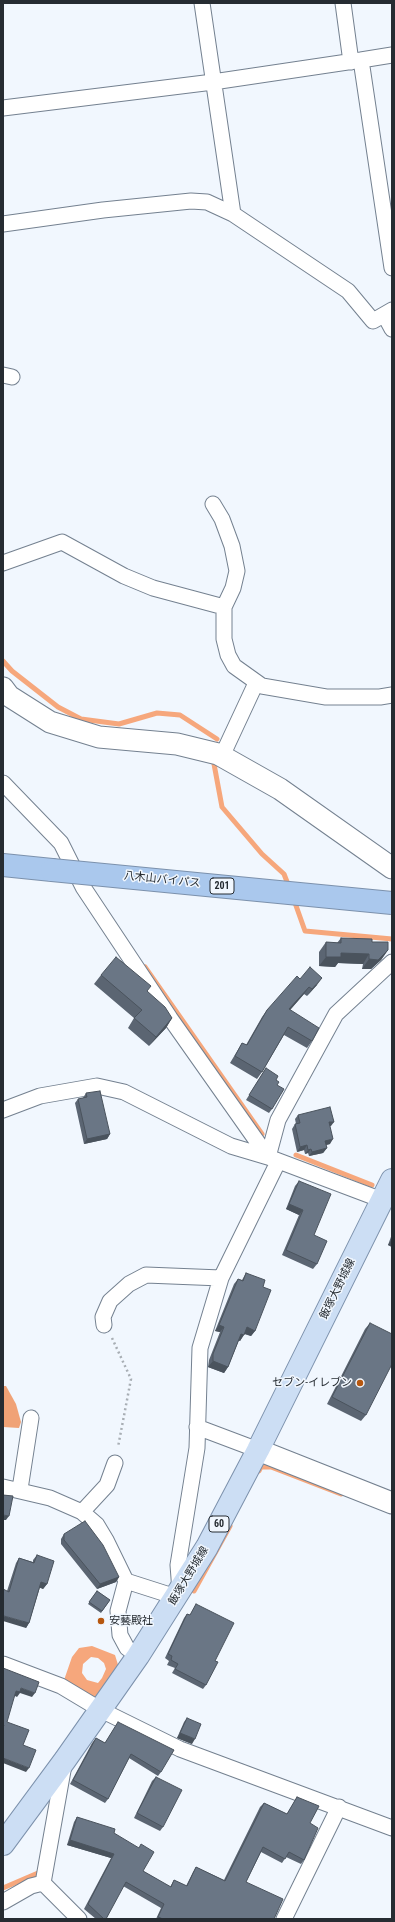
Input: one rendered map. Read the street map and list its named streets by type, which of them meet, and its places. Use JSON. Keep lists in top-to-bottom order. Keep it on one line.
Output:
{"streets":{"highway":["八木山バイパス","201"],"main road":["飯塚大野城線","60"]},"places":["セブン-イレブン","安藝殿社"]}
